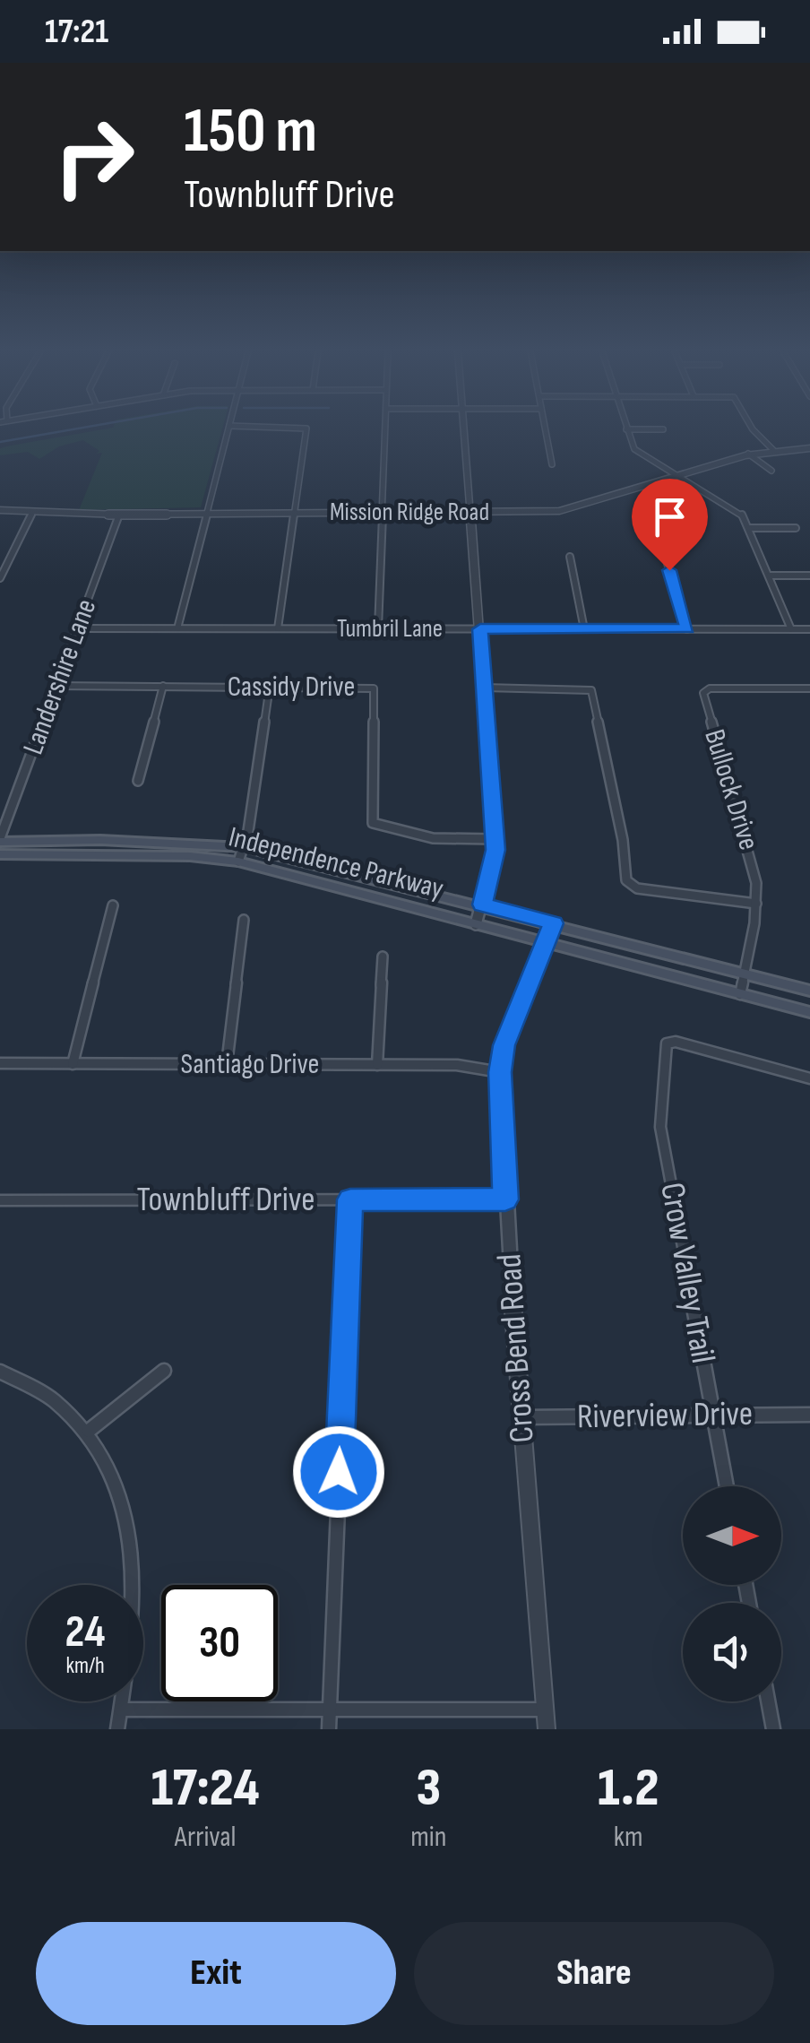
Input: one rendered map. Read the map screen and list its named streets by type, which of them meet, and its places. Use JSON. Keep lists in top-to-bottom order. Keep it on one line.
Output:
{"streets":{"main road":["Independence Parkway"],"street":["Mission Ridge Road","Tumbril Lane","Landershire Lane","Cassidy Drive","Bullock Drive","Santiago Drive","Townbluff Drive","Crow Valley Trail","Cross Bend Road","Riverview Drive"]},"crossings":[["Mission Ridge Road","Landershire Lane"],["Tumbril Lane","Landershire Lane"],["Landershire Lane","Cassidy Drive"],["Landershire Lane","Independence Parkway"],["Bullock Drive","Independence Parkway"],["Independence Parkway","Cross Bend Road"],["Santiago Drive","Cross Bend Road"],["Townbluff Drive","Cross Bend Road"],["Crow Valley Trail","Riverview Drive"],["Cross Bend Road","Riverview Drive"]],"north":"right","page":{"status":"17:21","turn":["150 m","Townbluff Drive"],"speed":"24 km/h","limit":"30","eta":["17:24","Arrival","3","min","1.2","km"],"buttons":["Exit","Share"]}}
